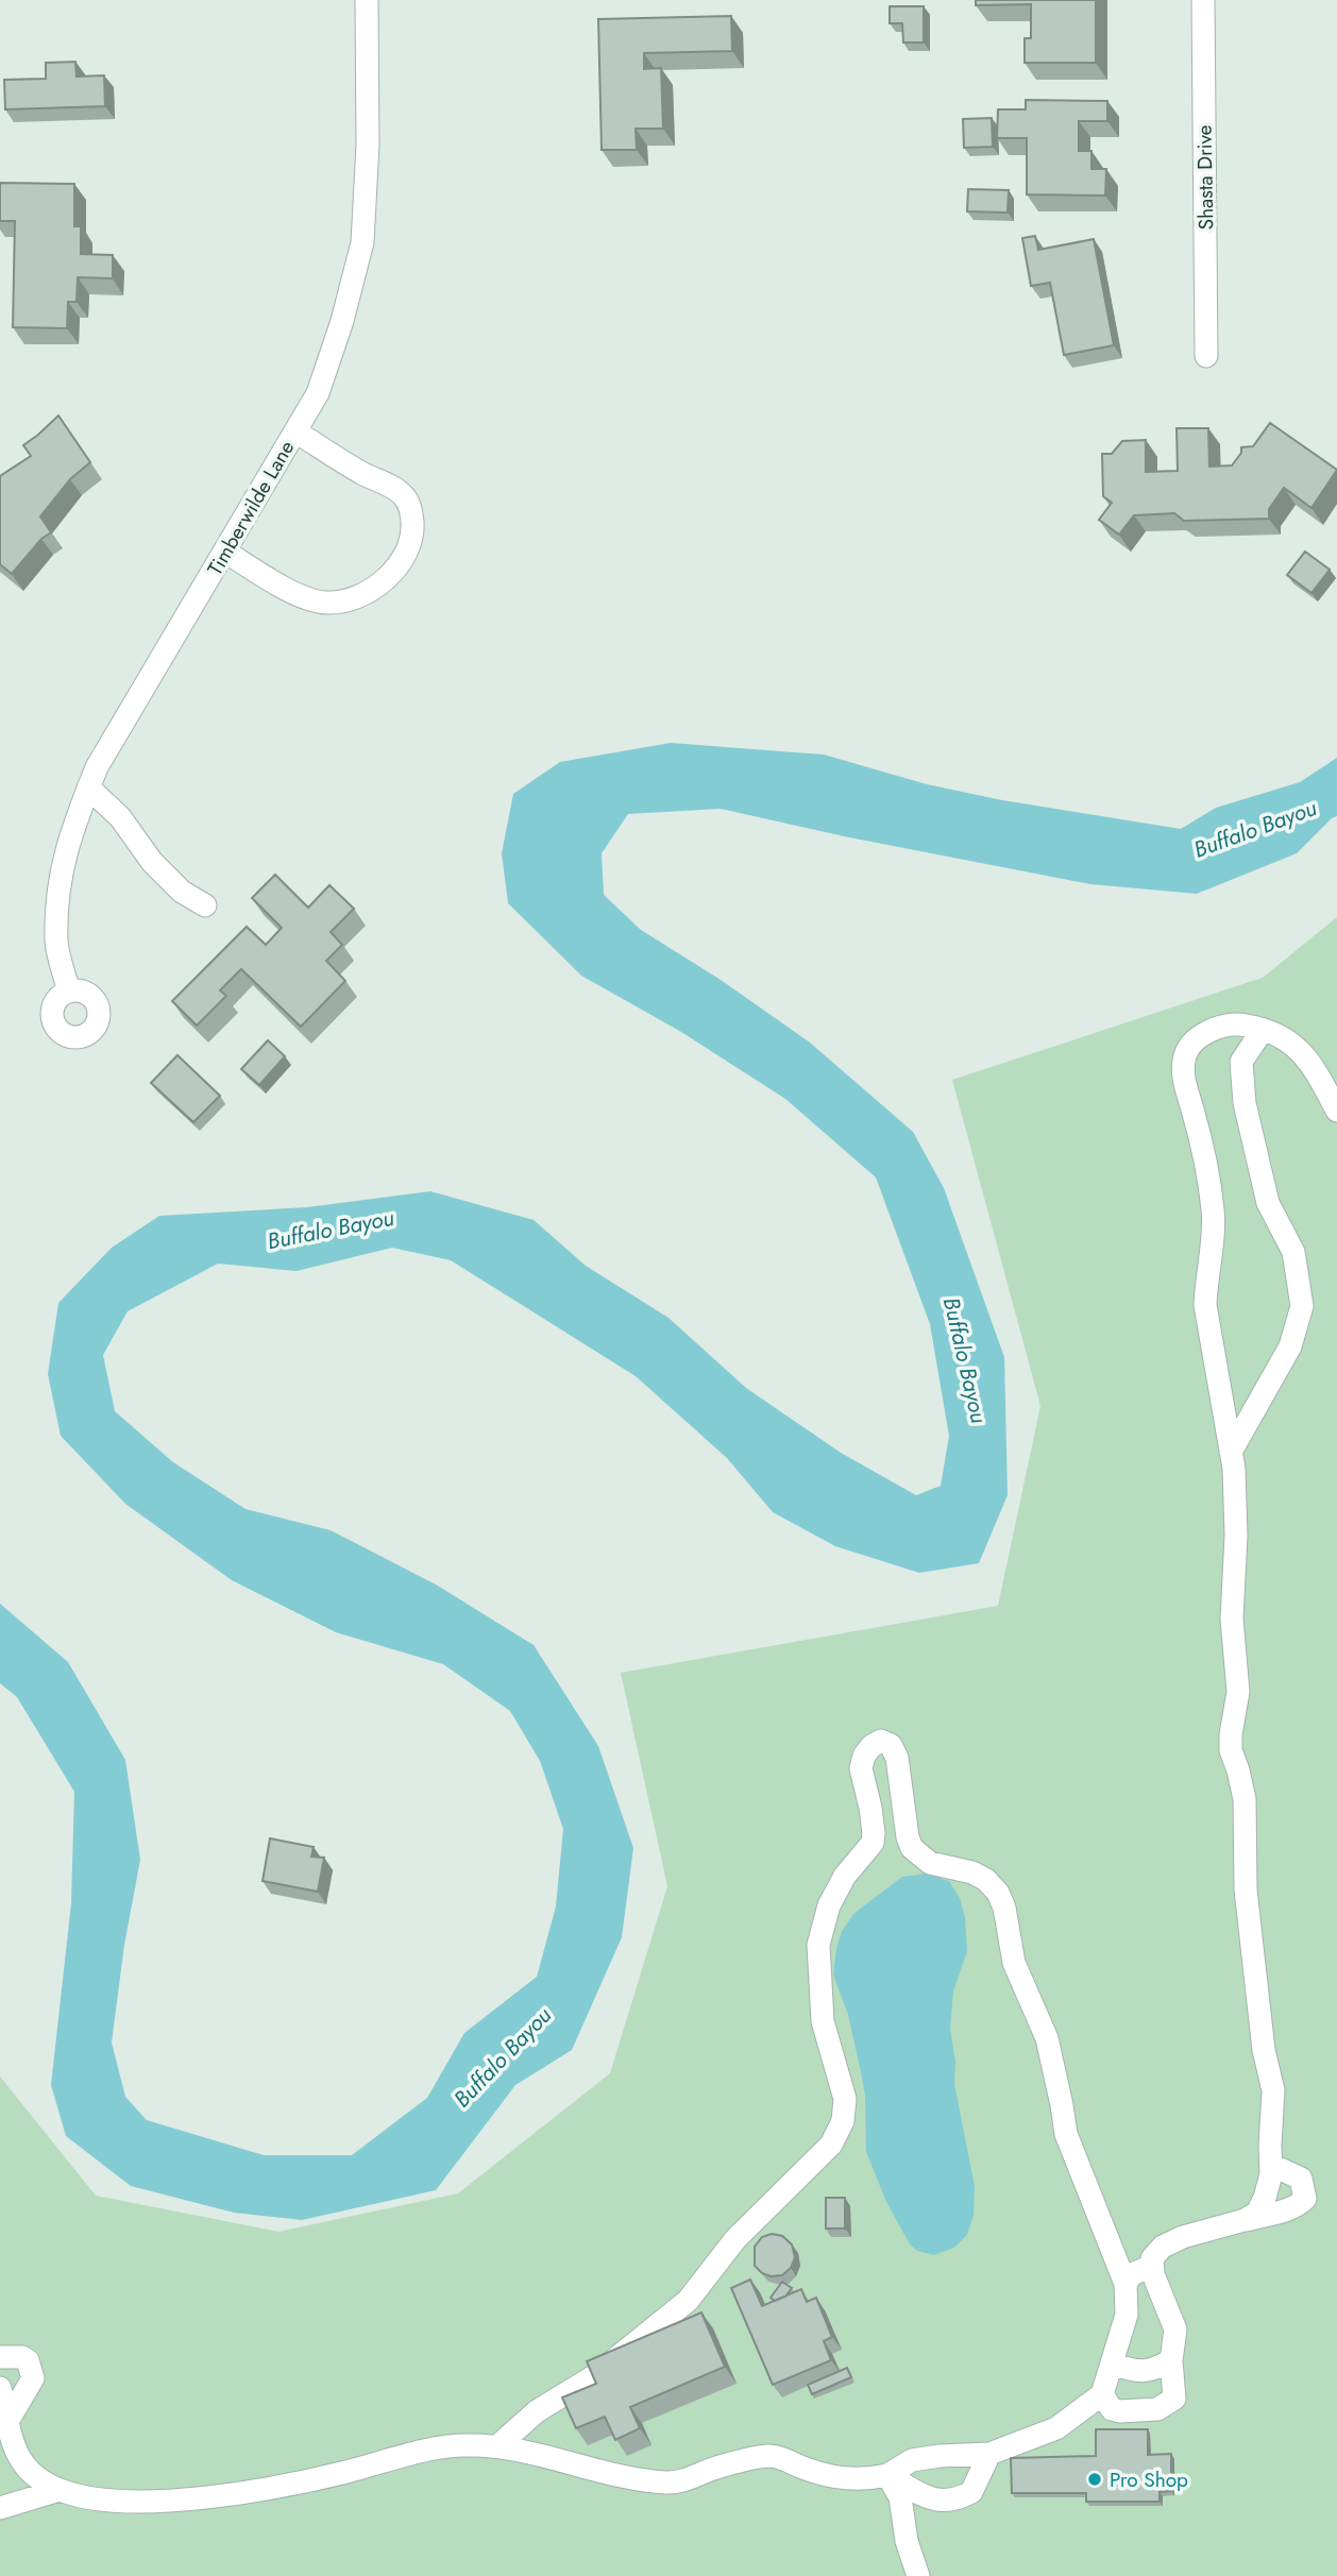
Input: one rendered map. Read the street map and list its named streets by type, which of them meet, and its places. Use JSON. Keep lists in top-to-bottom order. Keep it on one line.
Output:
{"streets":{"street":["Shasta Drive","Timberwilde Lane"]},"water":["Buffalo Bayou"],"places":["Pro Shop"]}
